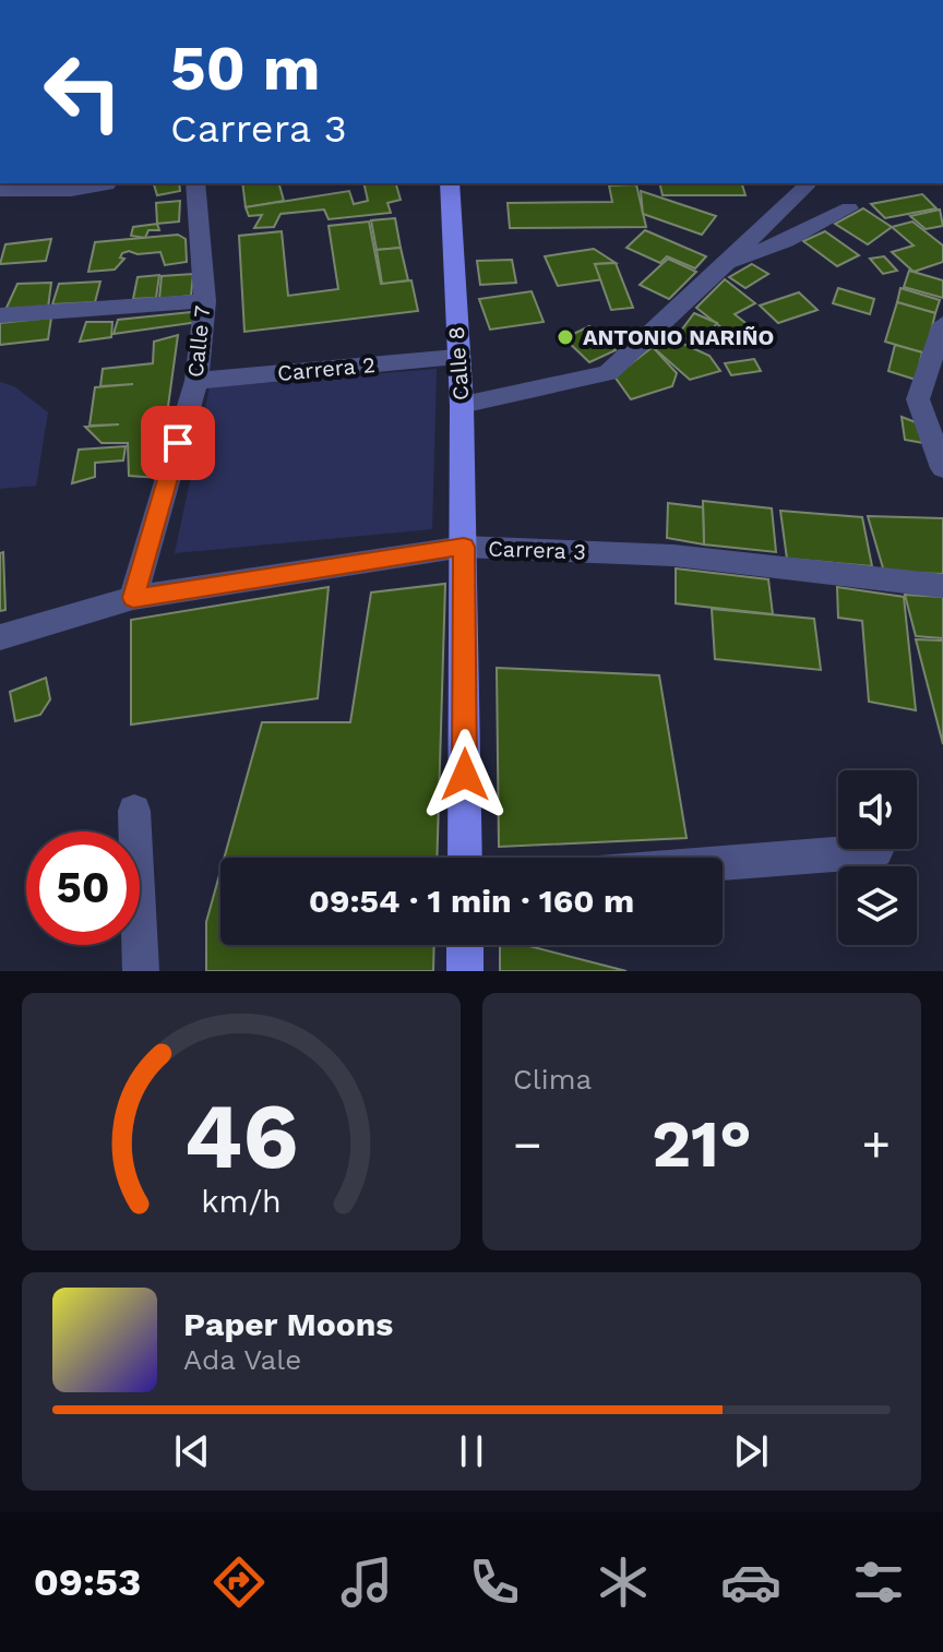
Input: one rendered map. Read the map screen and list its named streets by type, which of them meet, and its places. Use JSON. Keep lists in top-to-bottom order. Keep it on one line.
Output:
{"streets":{"main road":["Calle 8"],"street":["Calle 7","Carrera 2","Carrera 3"]},"crossings":[["Calle 7","Carrera 2"],["Calle 7","Carrera 3"],["Calle 8","Carrera 2"],["Calle 8","Carrera 3"]],"places":["ANTONIO NARIÑO"],"page":{"turn":["50 m","Carrera 3"],"limit":"50","trip":"09:54 · 1 min · 160 m","tile":"Clima","heat":["−","21°","+"],"song":["Paper Moons","Ada Vale"],"tabs":"09:53","gauge":["46","km/h"]}}
